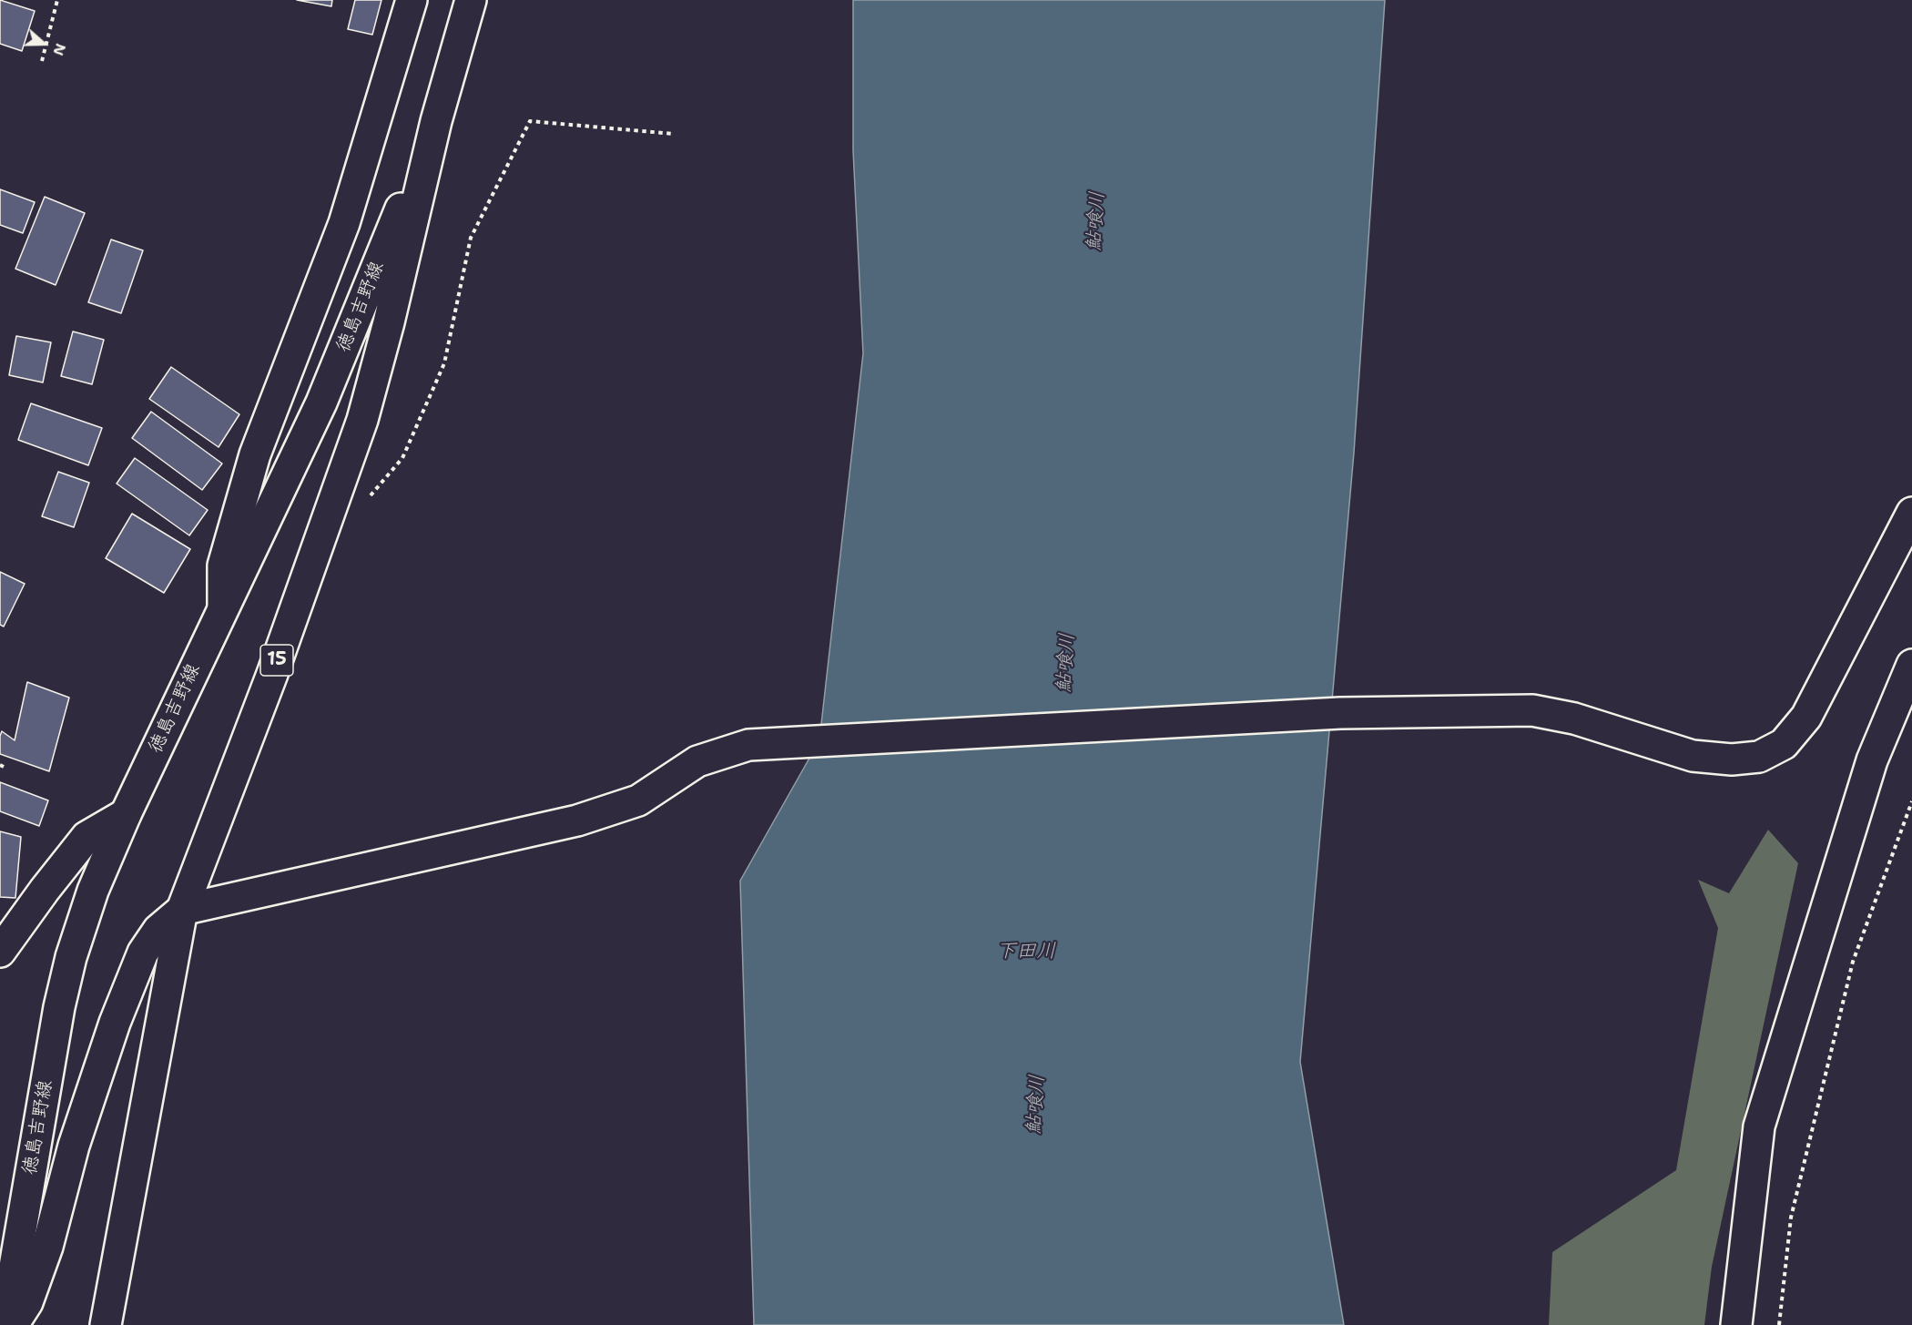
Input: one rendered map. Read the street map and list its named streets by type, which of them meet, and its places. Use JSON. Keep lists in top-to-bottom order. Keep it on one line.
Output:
{"streets":{"street":["徳島吉野線","15"]},"water":["鮎喰川","下田川"],"north":"right"}
